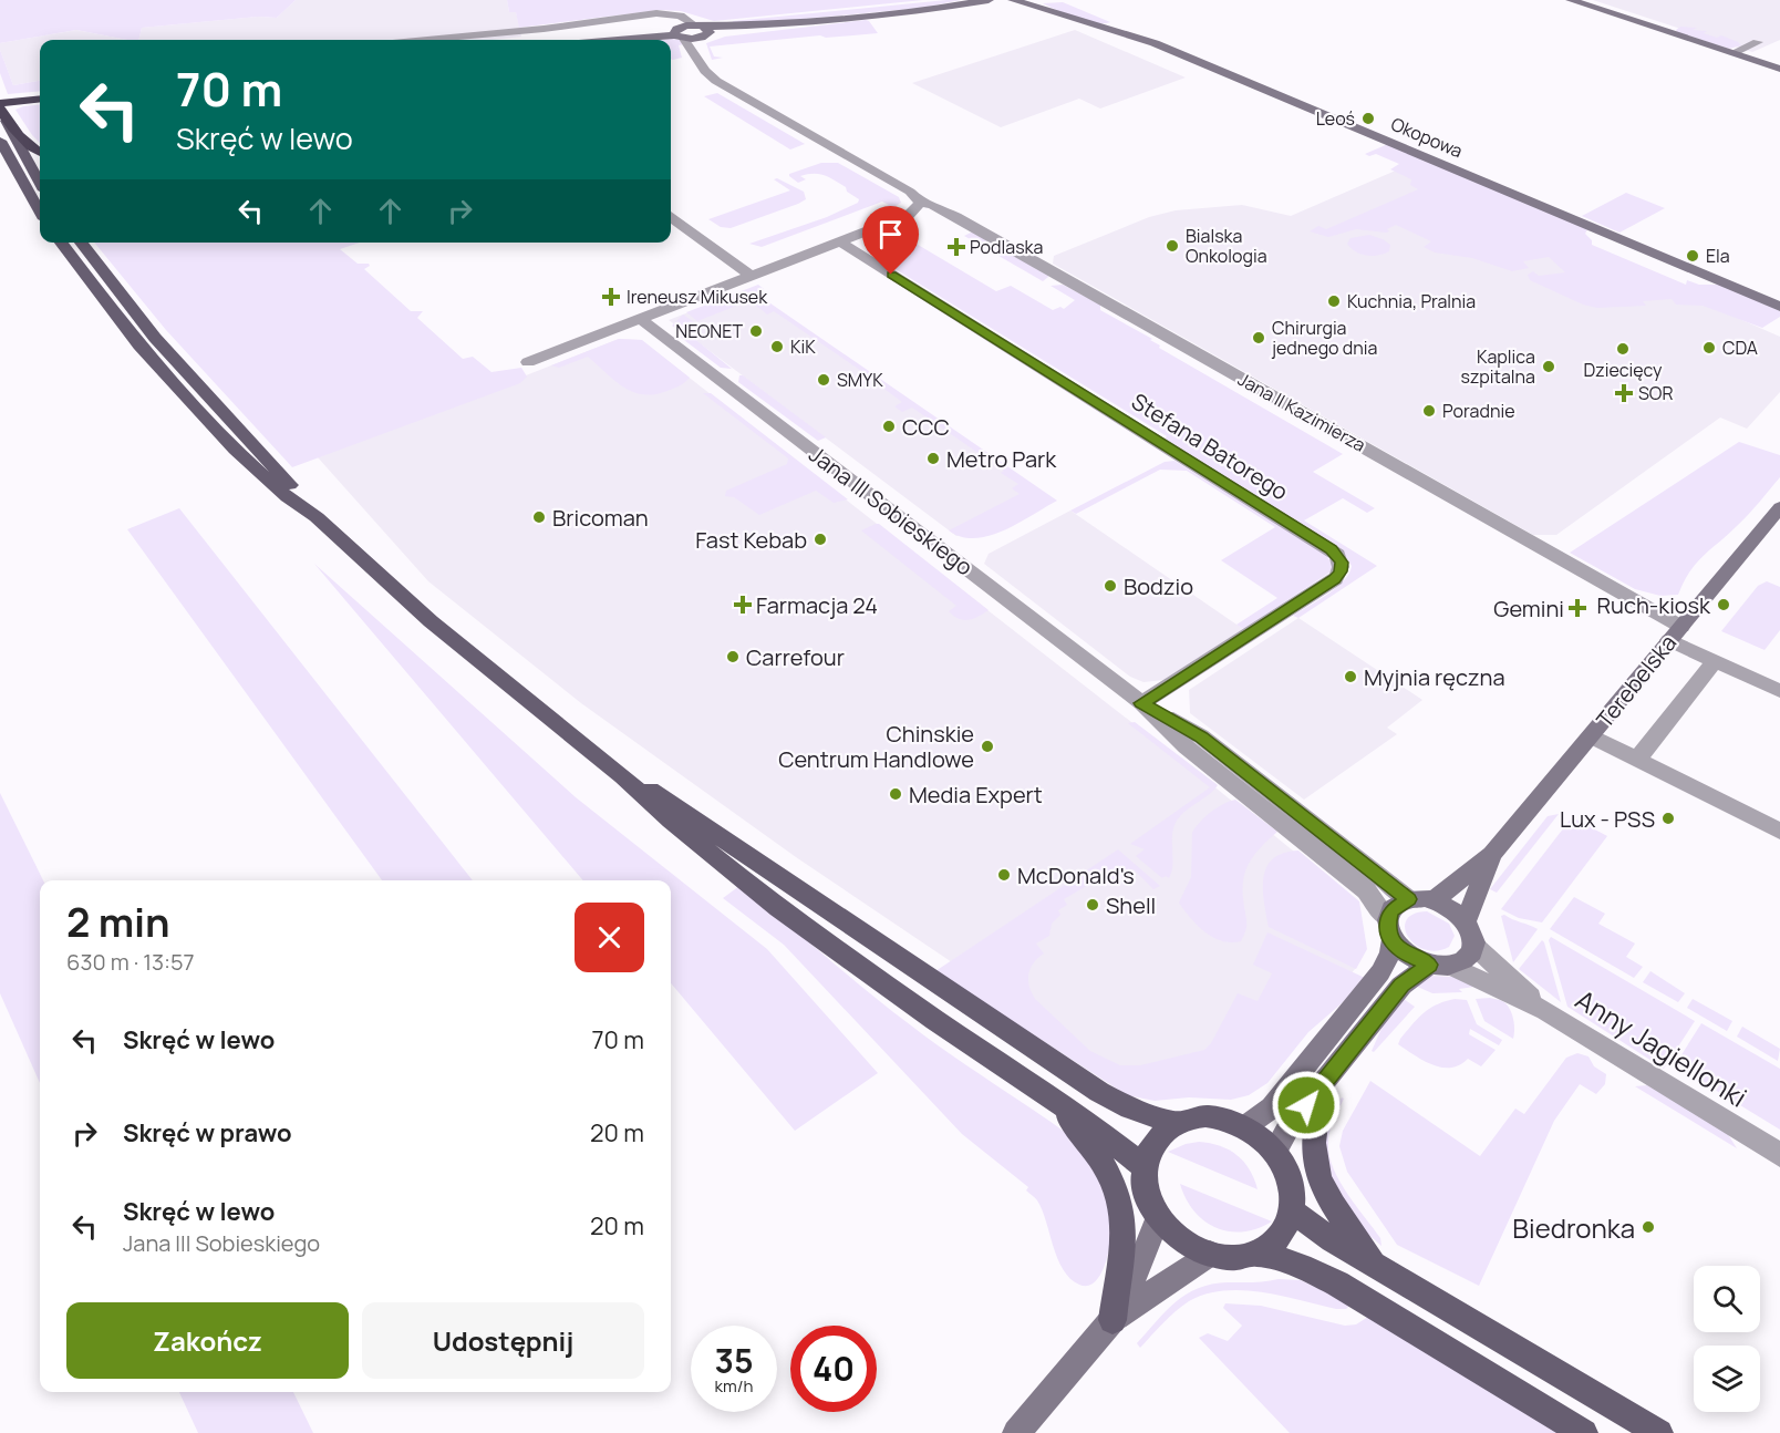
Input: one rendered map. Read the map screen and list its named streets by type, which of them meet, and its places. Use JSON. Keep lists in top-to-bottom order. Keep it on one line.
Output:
{"streets":{"street":["Okopowa","Jana II Kazimierza","Stefana Batorego","Jana III Sobieskiego","Terebelska","Anny Jagiellonki"]},"crossings":[["Jana II Kazimierza","Terebelska"],["Stefana Batorego","Jana III Sobieskiego"],["Jana III Sobieskiego","Terebelska"],["Jana III Sobieskiego","Anny Jagiellonki"],["Terebelska","Anny Jagiellonki"]],"places":{"other":["Leoś","Bialska Onkologia","Ela","Kuchnia, Pralnia","NEONET","Chirurgia jednego dnia","KiK","CDA","Dziecięcy","Kaplica szpitalna","SMYK","Poradnie","CCC","Metro Park","Bricoman","Fast Kebab","Bodzio","Ruch-kiosk","Carrefour","Myjnia ręczna","Chinskie Centrum Handlowe","Media Expert","Lux - PSS","McDonald's","Shell","Biedronka"],"health":["Podlaska","Ireneusz Mikusek","SOR","Farmacja 24","Gemini"]},"page":{"turn":["70 m","Skręć w lewo"],"heading":["2 min","630 m · 13:57"],"list":[{"name":"Skręć w lewo","value":"70 m"},{"name":"Skręć w prawo","value":"20 m"},{"name":"Skręć w lewo","note":"Jana III Sobieskiego","value":"20 m"}],"buttons":["Zakończ","Udostępnij"],"speed":"35 km/h","limit":"40"}}
